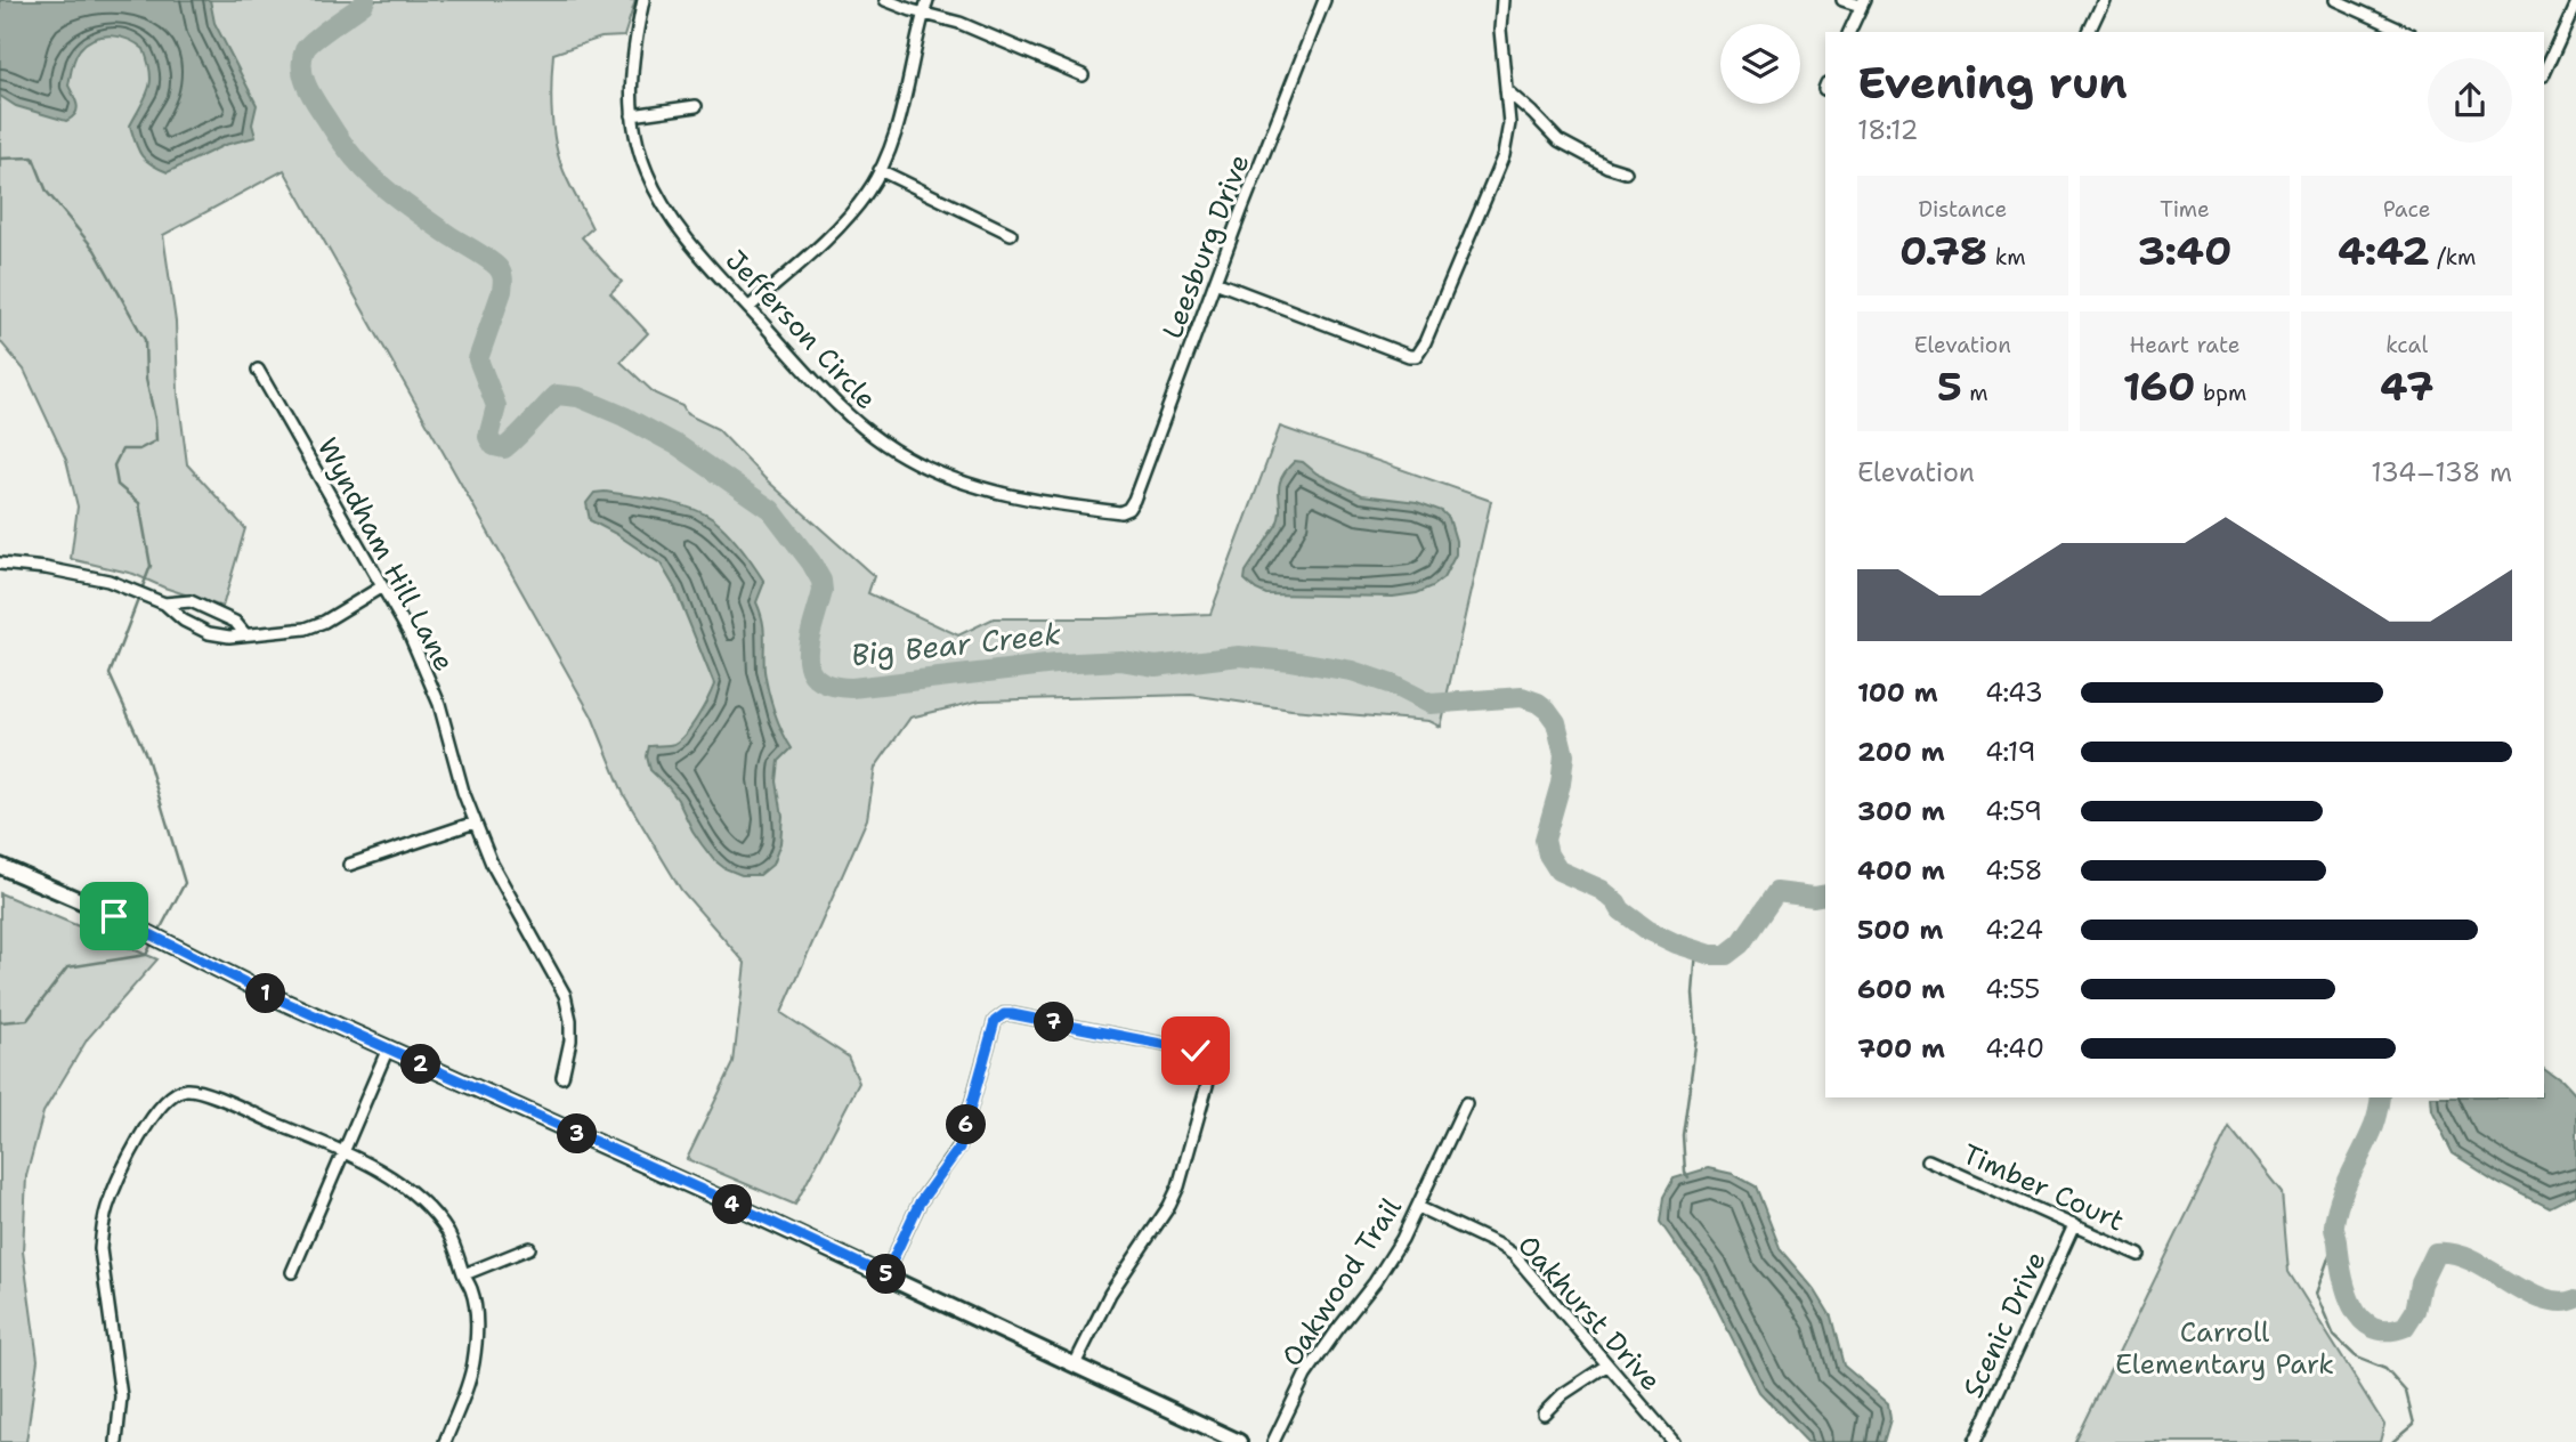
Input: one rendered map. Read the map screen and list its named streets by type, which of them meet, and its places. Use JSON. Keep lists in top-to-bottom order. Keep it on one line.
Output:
{"streets":{"street":["Leesburg Drive","Jefferson Circle","Wyndham Hill Lane","Timber Court","Oakwood Trail","Oakhurst Drive","Scenic Drive"]},"crossings":[["Leesburg Drive","Jefferson Circle"],["Timber Court","Scenic Drive"],["Oakwood Trail","Oakhurst Drive"]],"water":["Big Bear Creek"],"parks":["Carroll Elementary Park"],"page":{"heading":["Evening run","18:12"],"stats":[["Distance","0.78 km"],["Time","3:40"],["Pace","4:42 /km"],["Elevation","5 m"],["Heart rate","160 bpm"],["kcal","47"]],"chart":["Elevation","134–138 m"],"list":[{"name":"100 m","note":"4:43"},{"name":"200 m","note":"4:19"},{"name":"300 m","note":"4:59"},{"name":"400 m","note":"4:58"},{"name":"500 m","note":"4:24"},{"name":"600 m","note":"4:55"},{"name":"700 m","note":"4:40"}],"pins":["1","7","2","6","3","4","5"]}}
